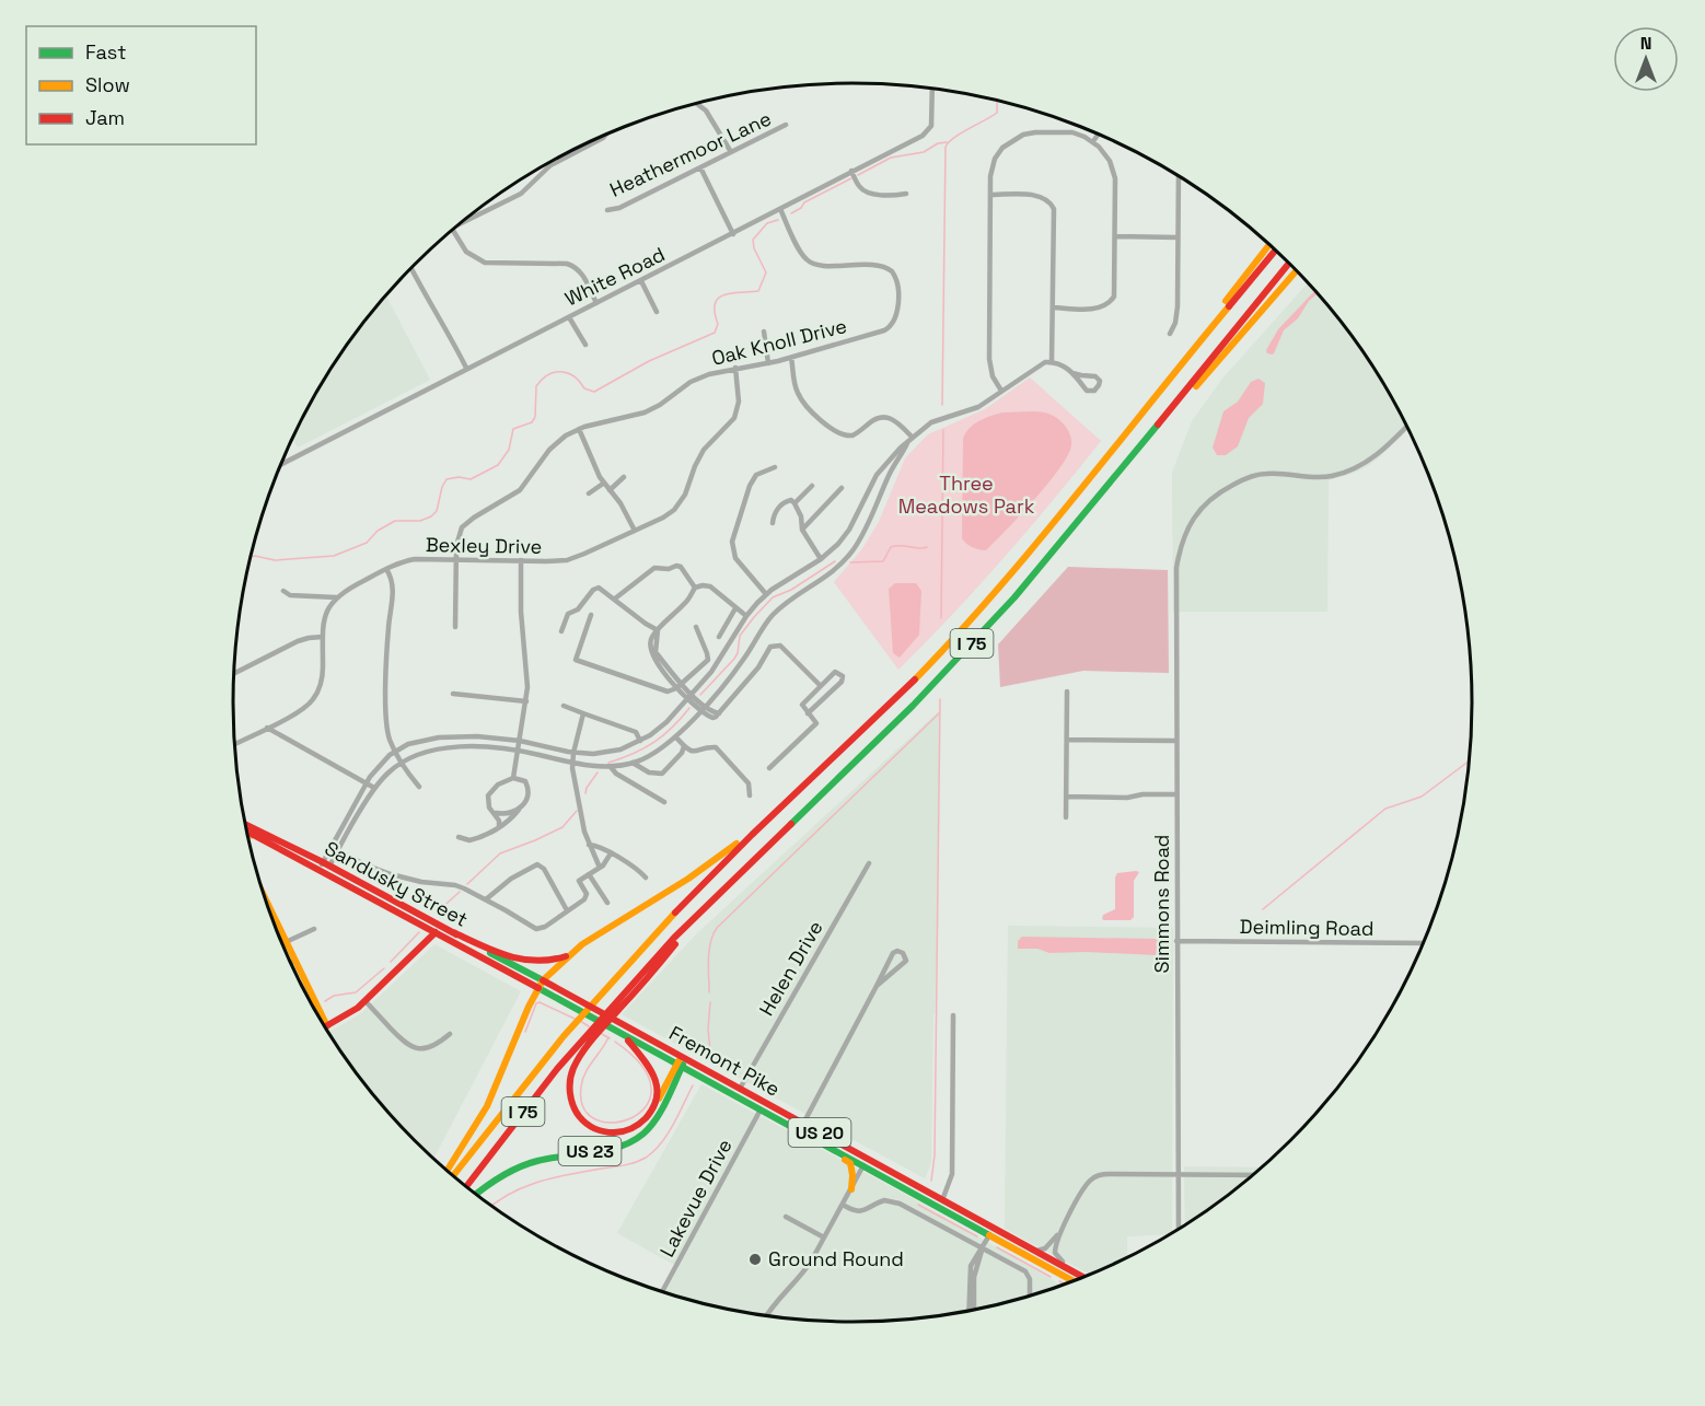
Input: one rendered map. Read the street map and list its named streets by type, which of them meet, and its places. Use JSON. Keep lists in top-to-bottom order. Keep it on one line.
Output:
{"streets":{"main road":["I 75","Sandusky Street","Fremont Pike","US 20","US 23"],"street":["Heathermoor Lane","White Road","Oak Knoll Drive","Bexley Drive","Simmons Road","Deimling Road","Helen Drive","Lakevue Drive"]},"crossings":[["White Road","Oak Knoll Drive"],["Oak Knoll Drive","Bexley Drive"],["Sandusky Street","Fremont Pike"],["Simmons Road","Deimling Road"],["Helen Drive","Fremont Pike"],["Fremont Pike","US 23"],["Fremont Pike","Lakevue Drive"]],"parks":["Three Meadows Park"],"places":["Ground Round"],"legend":["Fast","Slow","Jam"],"north":"top"}
